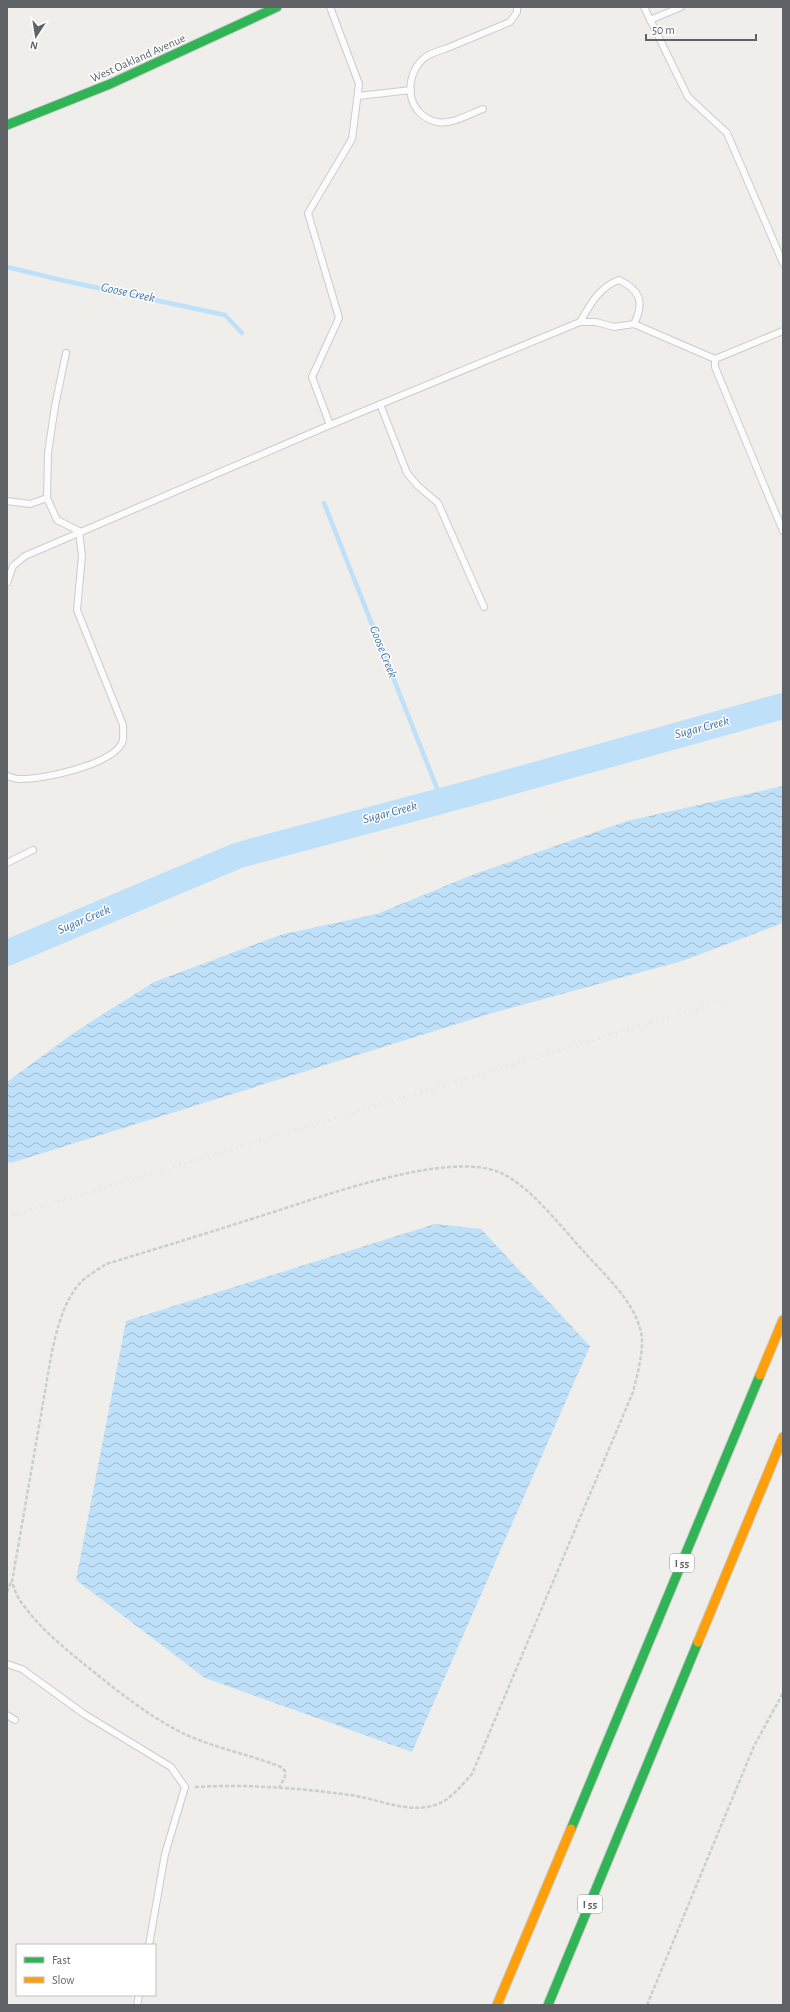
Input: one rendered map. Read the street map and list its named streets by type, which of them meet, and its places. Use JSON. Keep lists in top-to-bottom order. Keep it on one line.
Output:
{"streets":{"main road":["West Oakland Avenue","I 55"]},"water":["Goose Creek","Sugar Creek"],"legend":["Fast","Slow"],"scale_bar":"50 m","north":"bottom"}
